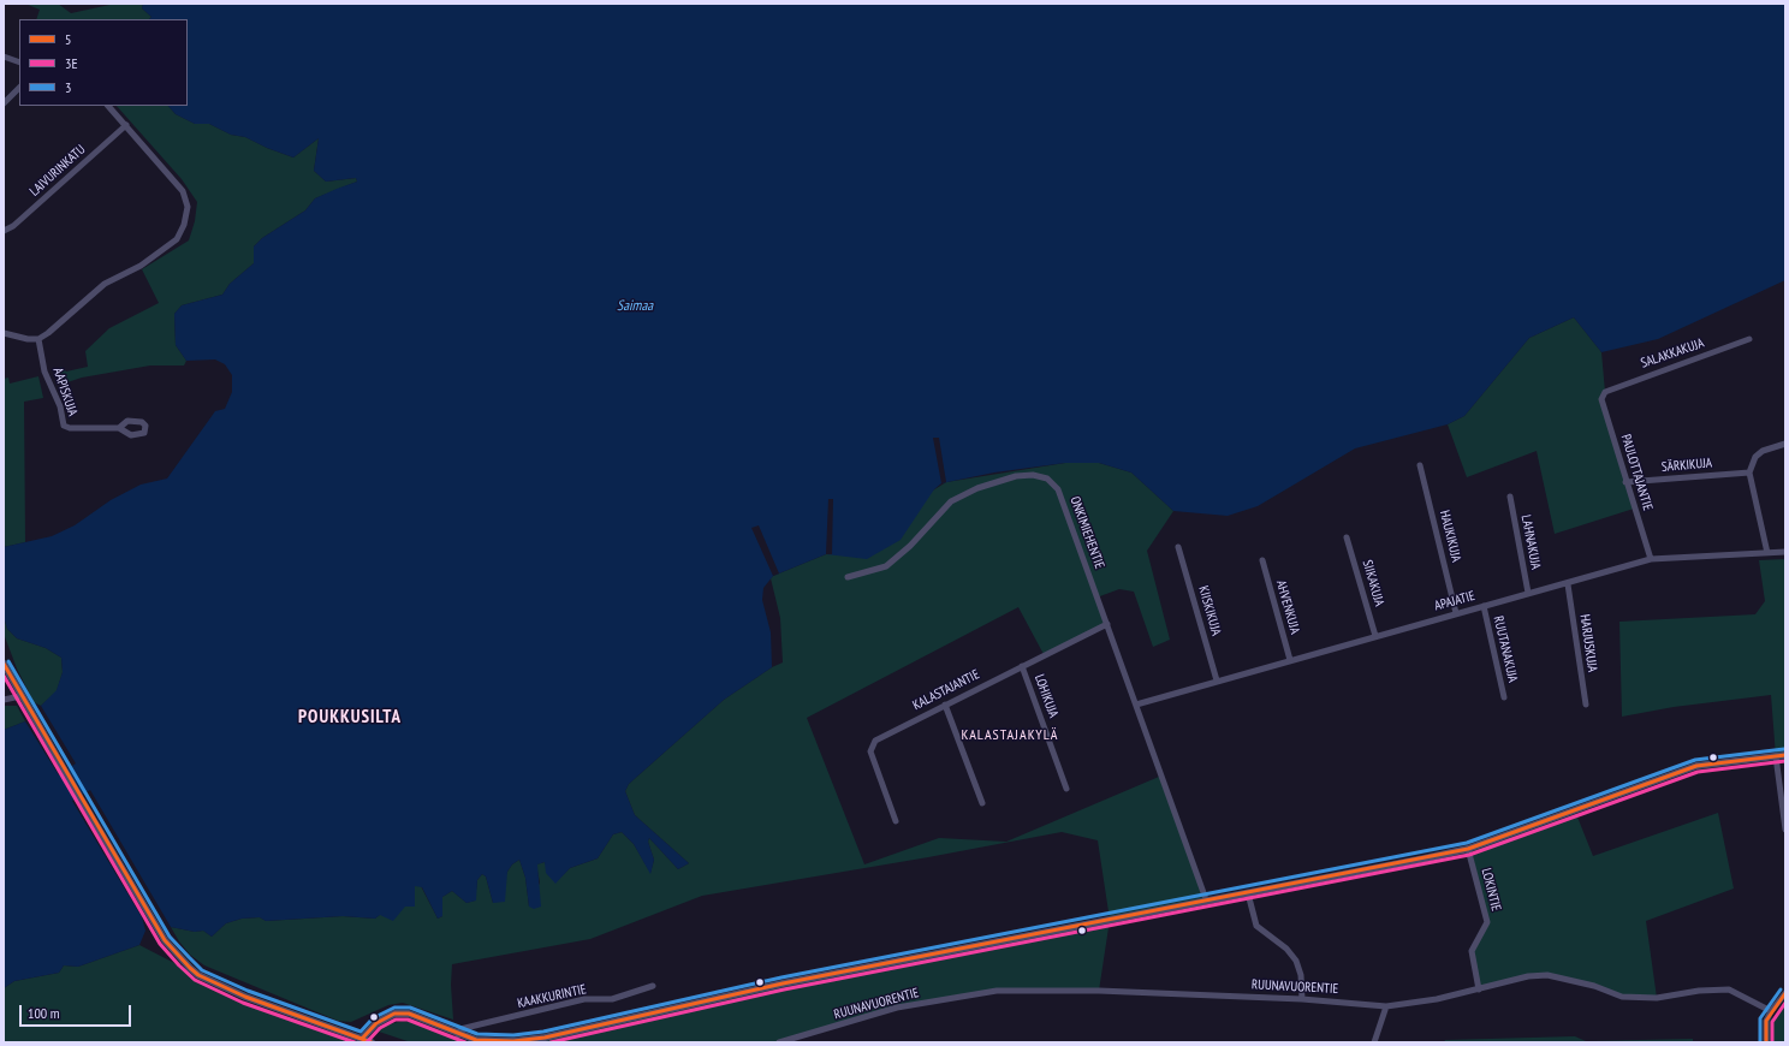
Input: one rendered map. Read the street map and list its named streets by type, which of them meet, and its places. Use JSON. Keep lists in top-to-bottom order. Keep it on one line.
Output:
{"streets":{"street":["LAIVURINKATU","SALAKKAKUJA","AAPISKUJA","SÄRKIKUJA","PAULOTTAJANTIE","ONKIMIEHENTIE","HAUKIKUJA","LAHNAKUJA","SIIKAKUJA","APAJATIE","AHVENKUJA","KIISKIKUJA","HARJUSKUJA","RUUTANAKUJA","KALASTAJANTIE","LOHIKUJA","LOKINTIE","RUUNAVUORENTIE","KAAKKURINTIE"]},"crossings":[["SALAKKAKUJA","PAULOTTAJANTIE"],["SÄRKIKUJA","PAULOTTAJANTIE"],["PAULOTTAJANTIE","APAJATIE"],["ONKIMIEHENTIE","APAJATIE"],["ONKIMIEHENTIE","KALASTAJANTIE"],["HAUKIKUJA","APAJATIE"],["LAHNAKUJA","APAJATIE"],["SIIKAKUJA","APAJATIE"],["APAJATIE","AHVENKUJA"],["APAJATIE","KIISKIKUJA"],["APAJATIE","HARJUSKUJA"],["APAJATIE","RUUTANAKUJA"],["KALASTAJANTIE","LOHIKUJA"],["LOKINTIE","RUUNAVUORENTIE"]],"districts":["POUKKUSILTA","KALASTAJAKYLÄ"],"water":["Saimaa"],"lines":["transit line 3","transit line 5","transit line 3E"],"legend":["5","3E","3"],"scale_bar":"100 m"}
